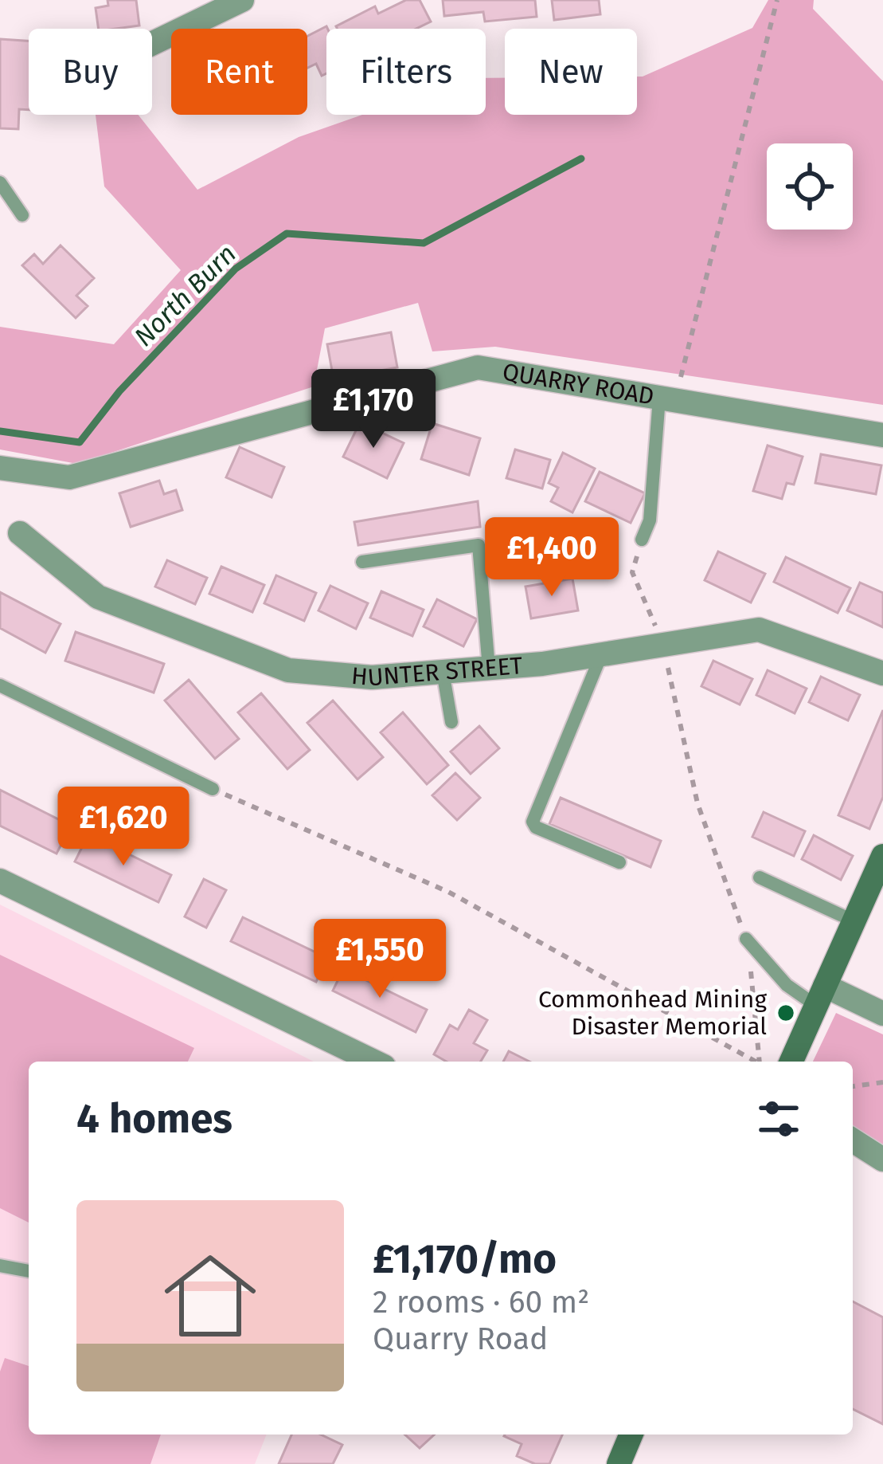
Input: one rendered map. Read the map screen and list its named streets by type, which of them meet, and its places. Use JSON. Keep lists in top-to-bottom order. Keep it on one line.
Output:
{"streets":{"street":["QUARRY ROAD","HUNTER STREET"]},"water":["North Burn"],"places":["Commonhead Mining Disaster Memorial"],"page":{"chip":["Buy","Rent","Filters","New"],"price":["£1,170","£1,400","£1,620","£1,550"],"heading":"4 homes","list":[{"name":"£1,170/mo","note":"2 rooms · 60 m² · Quarry Road"}]}}
